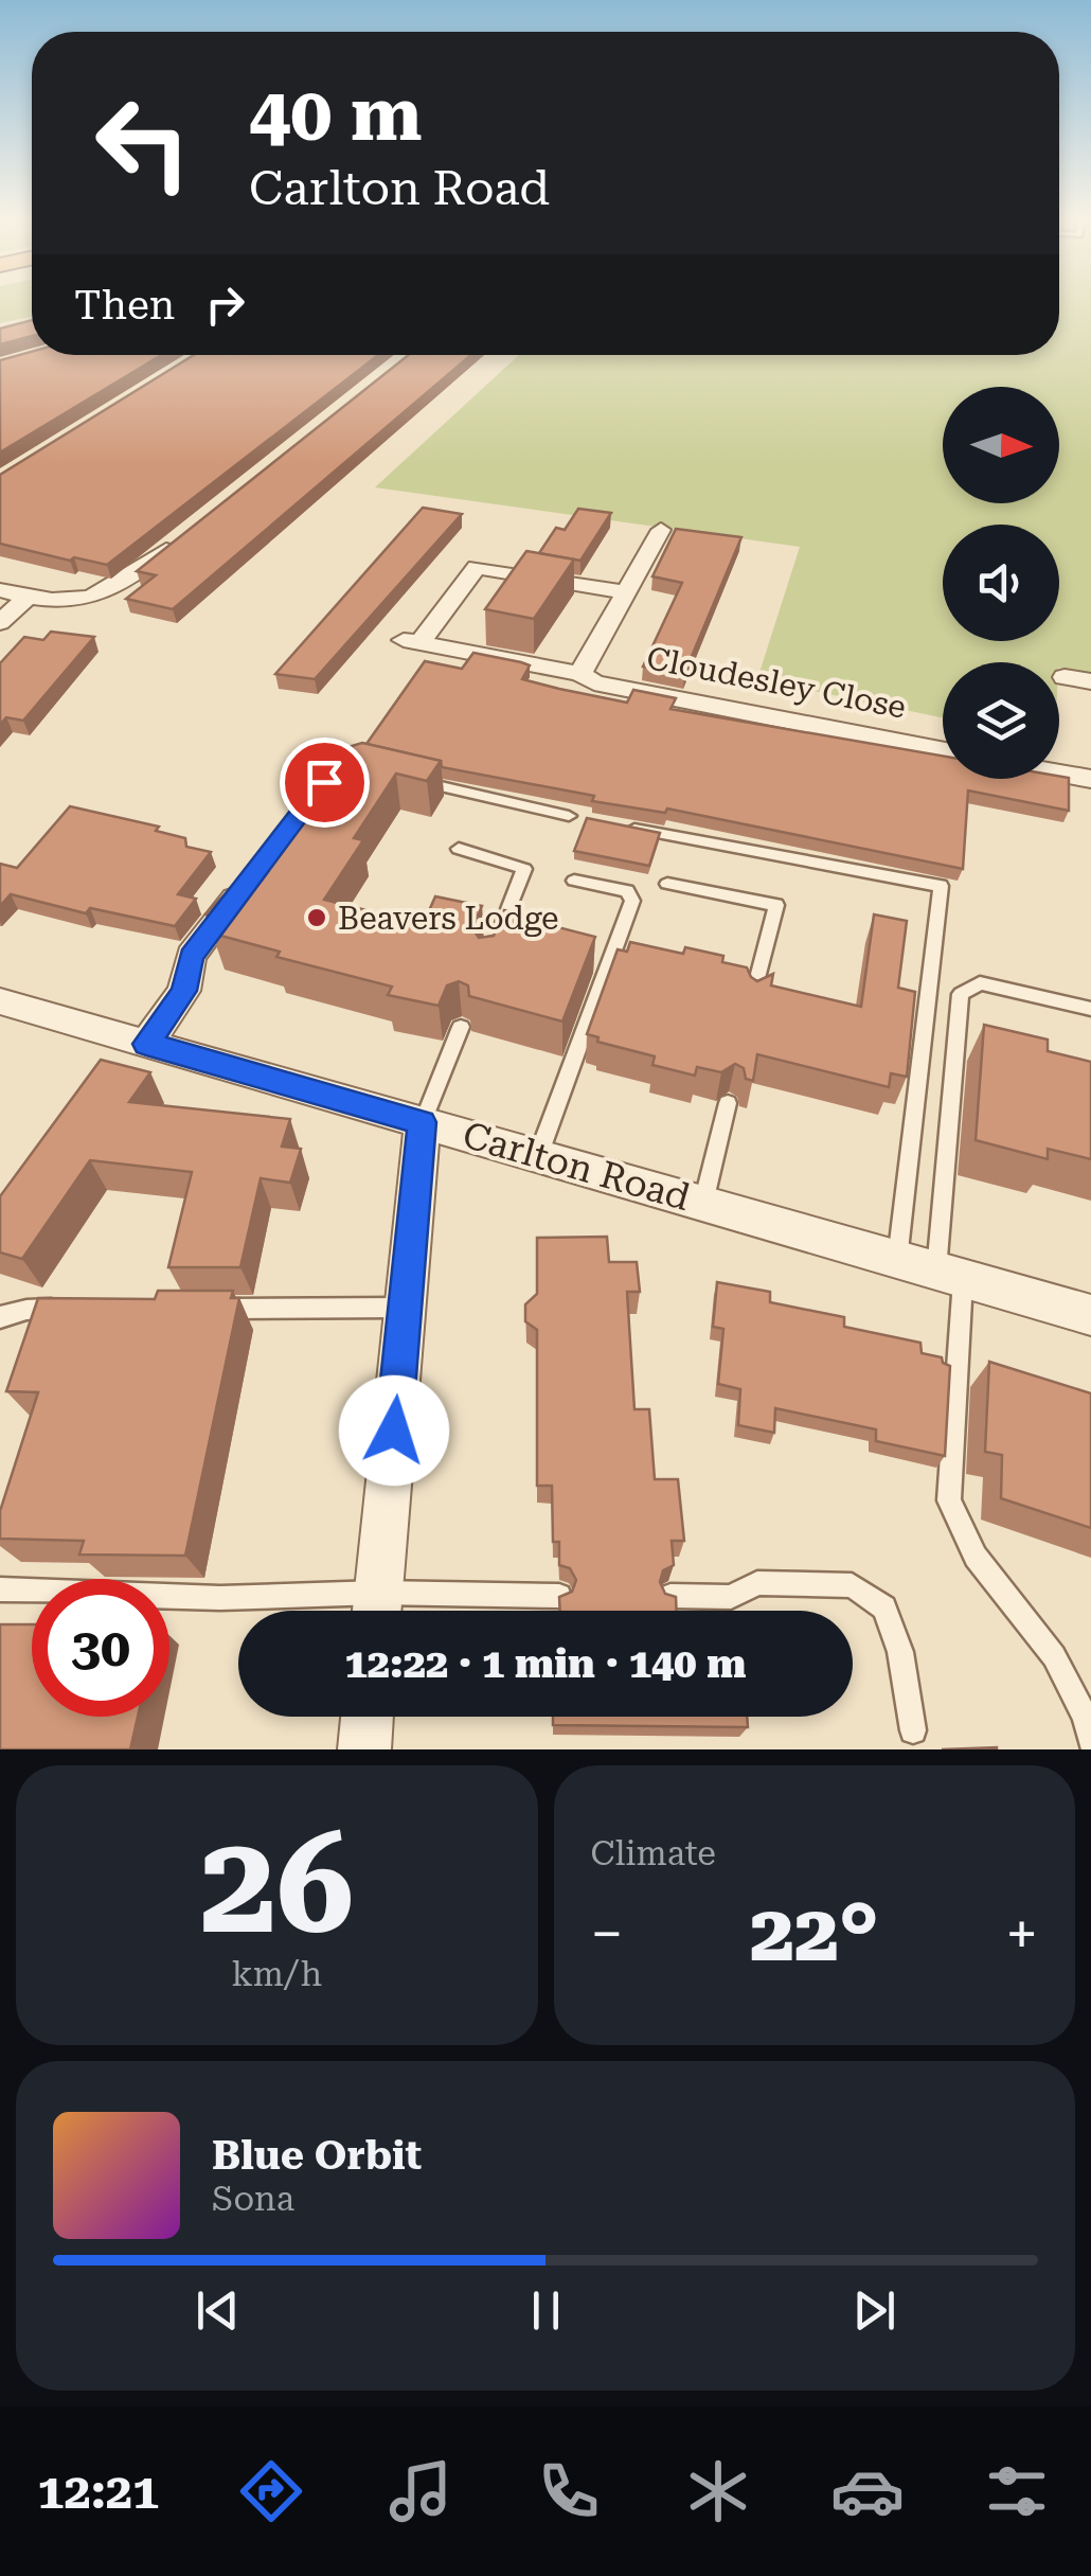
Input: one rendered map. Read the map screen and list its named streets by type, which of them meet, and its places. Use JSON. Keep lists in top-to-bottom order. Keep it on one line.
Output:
{"streets":{"street":["Cloudesley Close","Carlton Road"]},"places":["Beavers Lodge"],"north":"right","page":{"turn":["40 m","Carlton Road"],"then":"Then","limit":"30","trip":"12:22 · 1 min · 140 m","tile":[["26","km/h"],"Climate"],"heat":["−","22°","+"],"song":["Blue Orbit","Sona"],"tabs":"12:21"}}
